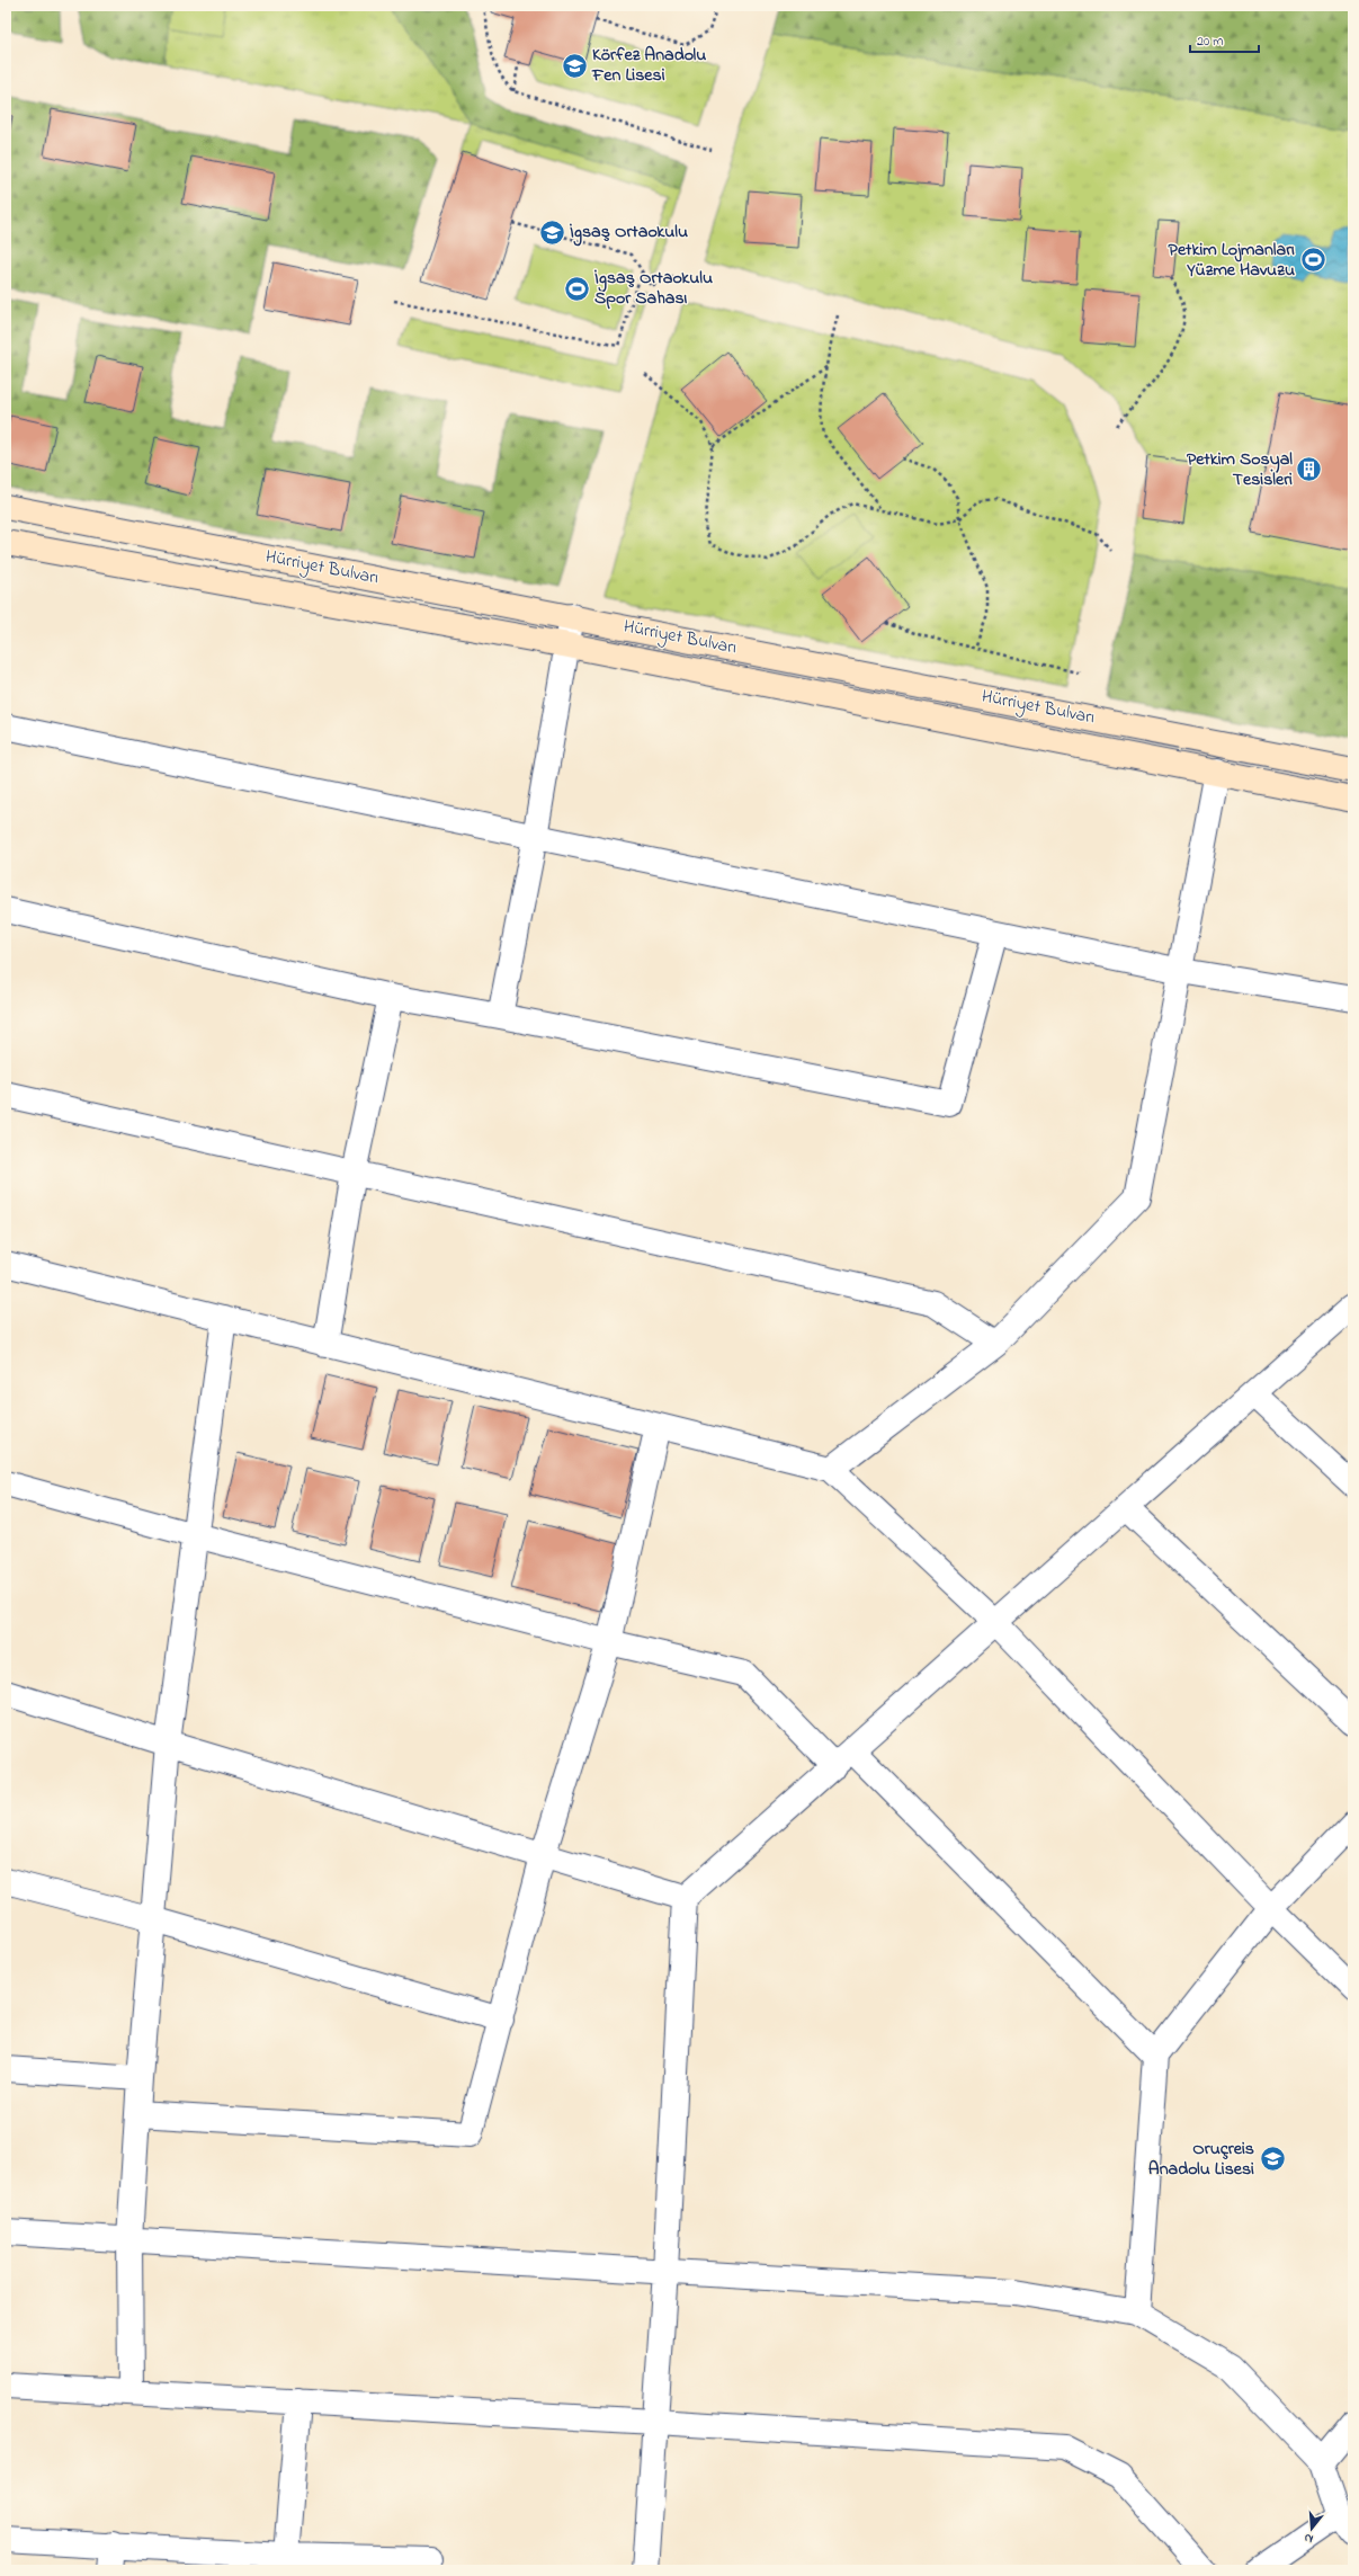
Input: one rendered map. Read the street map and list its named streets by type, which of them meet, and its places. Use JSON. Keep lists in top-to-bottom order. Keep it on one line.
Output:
{"streets":{"main road":["Hürriyet Bulvarı"]},"places":{"school or university":["Körfez Anadolu Fen Lisesi","İgsaş Ortaokulu","Oruçreis Anadolu Lisesi"],"sports":["Petkim Lojmanları Yüzme Havuzu","İgsaş Ortaokulu Spor Sahası"],"building":["Petkim Sosyal Tesisleri"]},"scale_bar":"20 m","north":"bottom"}
